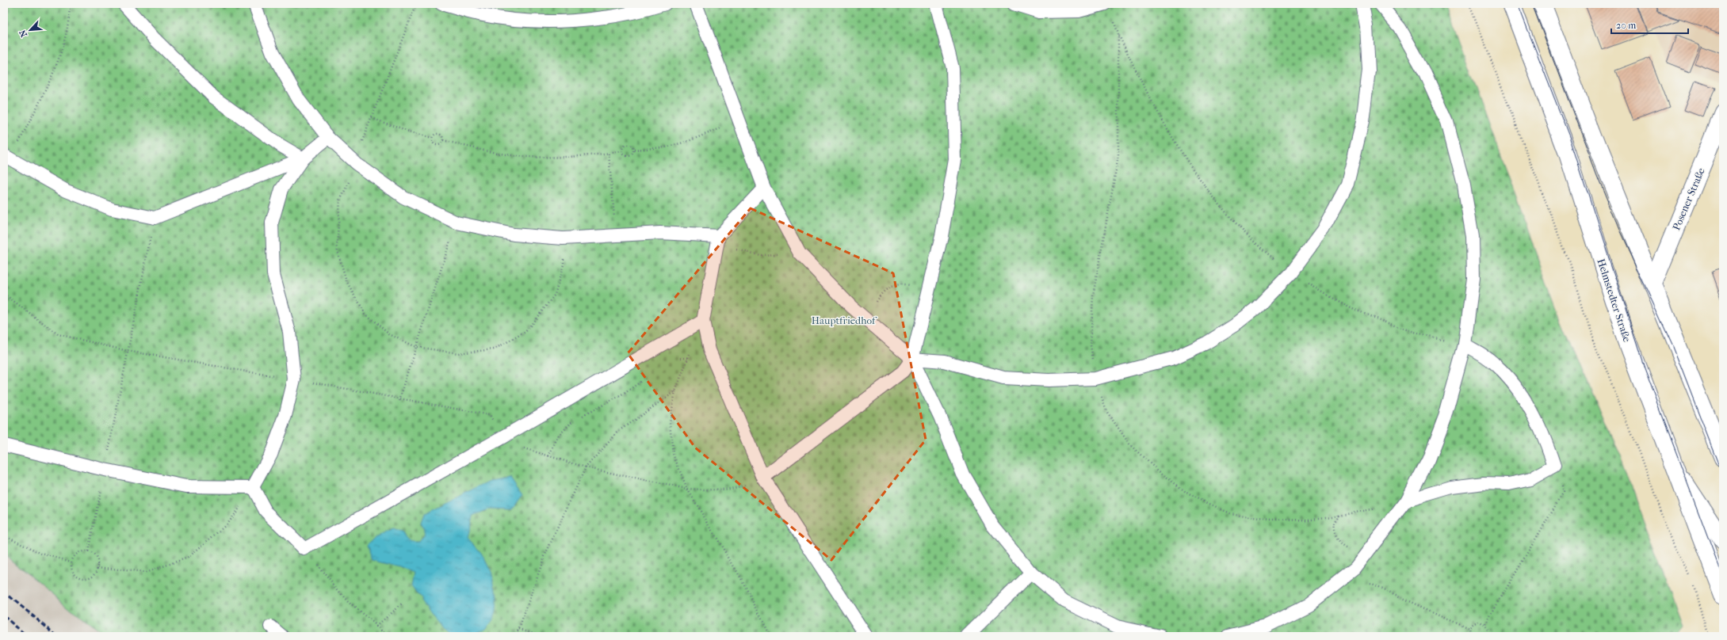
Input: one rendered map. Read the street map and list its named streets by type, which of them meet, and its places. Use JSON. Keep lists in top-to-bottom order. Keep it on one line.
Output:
{"streets":{"main road":["Posener Straße","Helmstedter Straße"]},"parks":["Hauptfriedhof"],"scale_bar":"20 m","north":"bottom left"}
